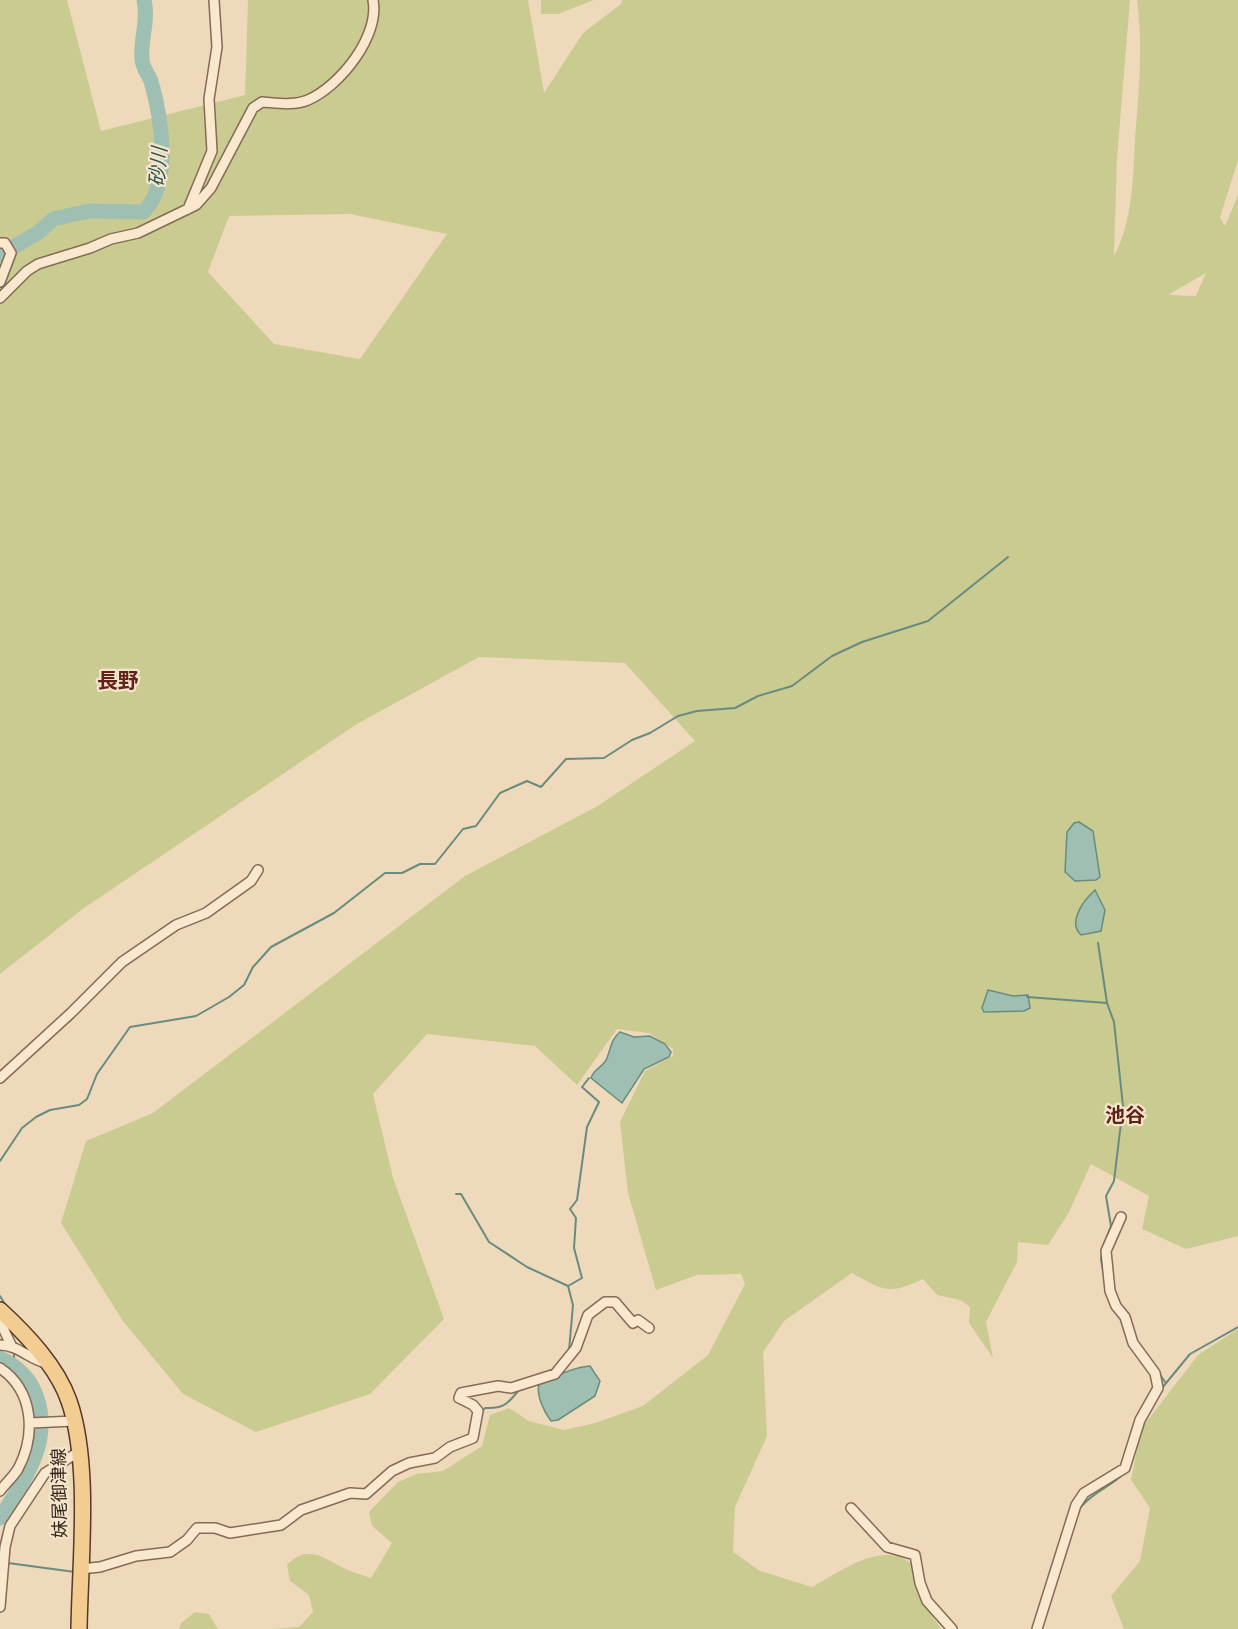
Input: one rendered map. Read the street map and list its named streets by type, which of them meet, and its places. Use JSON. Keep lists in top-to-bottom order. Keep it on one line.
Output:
{"streets":{"main road":["妹尾御津線"]},"districts":["長野","池谷"],"water":["砂川"]}
